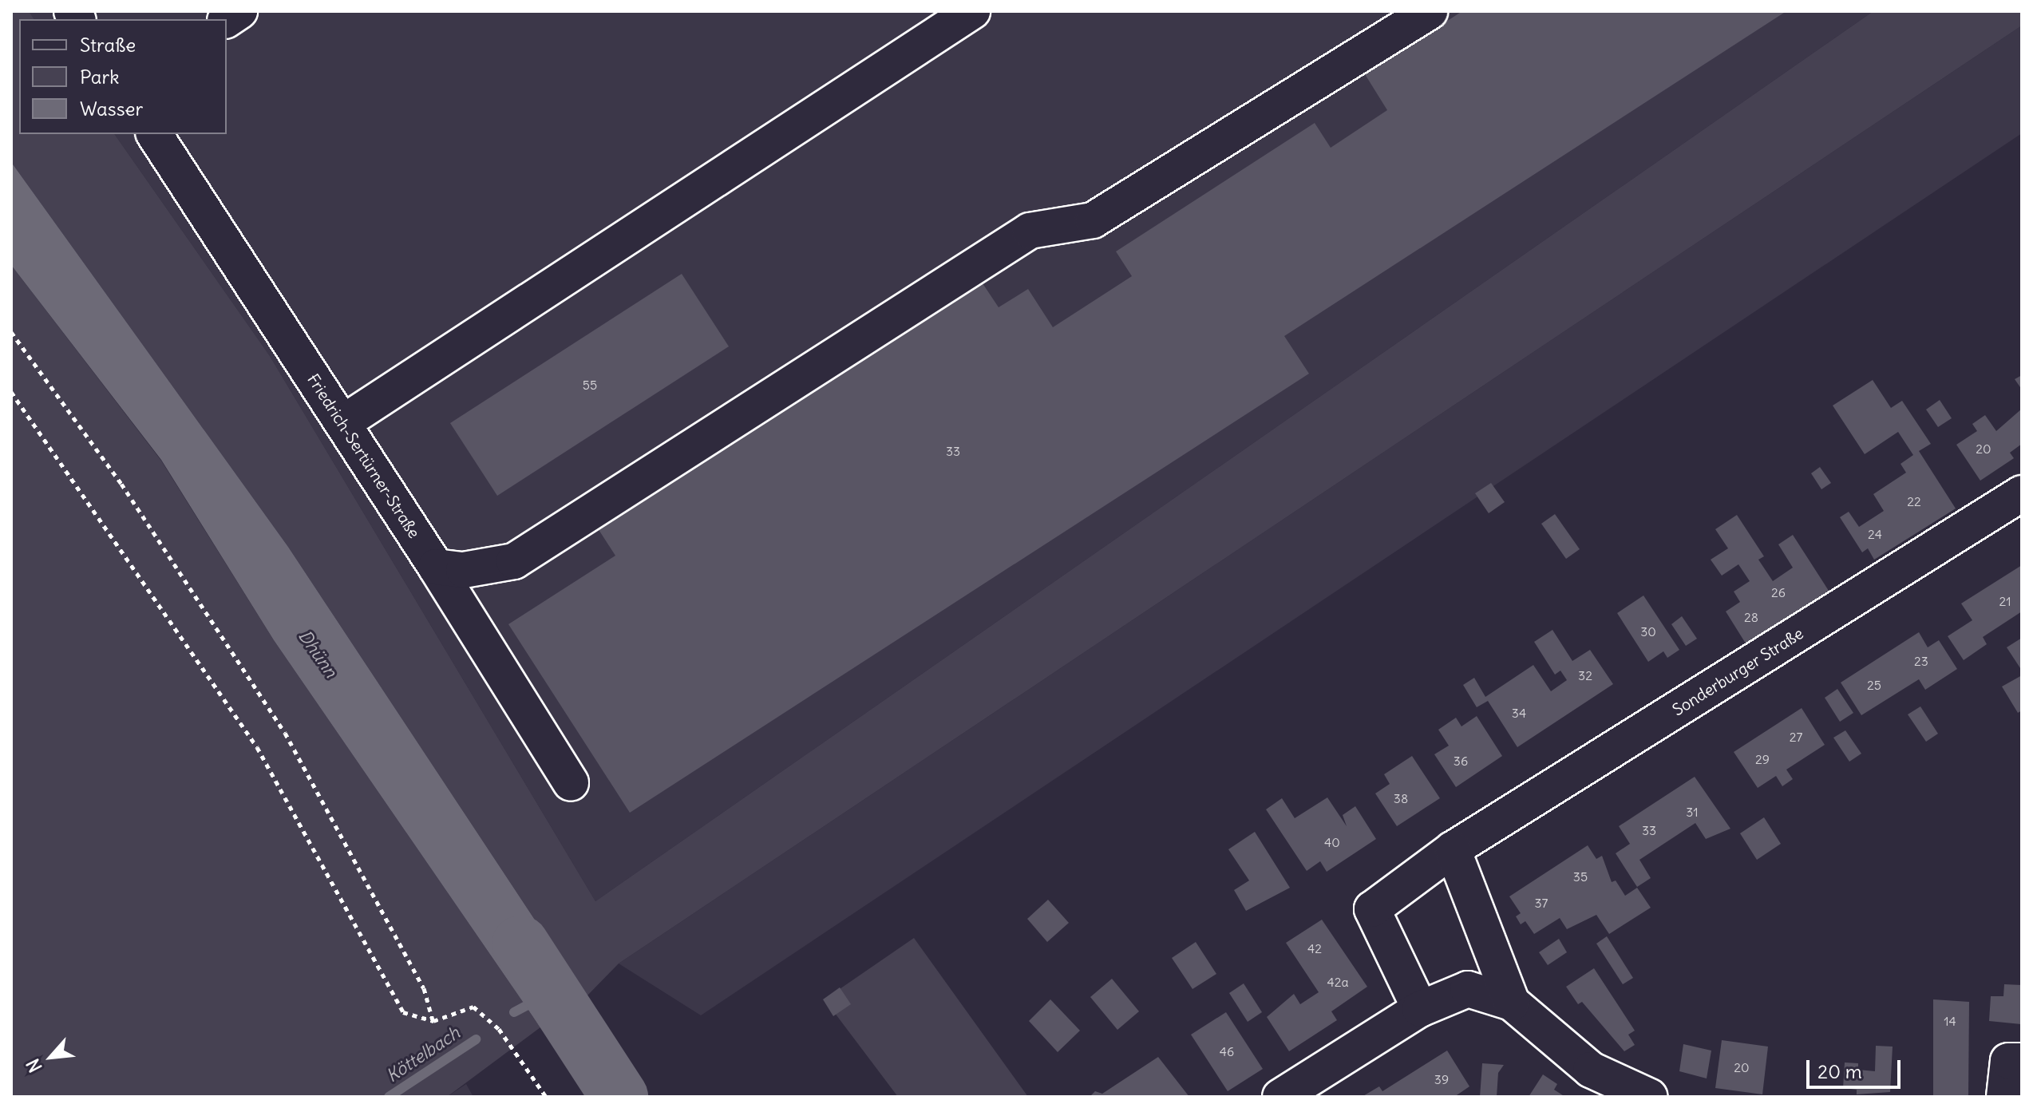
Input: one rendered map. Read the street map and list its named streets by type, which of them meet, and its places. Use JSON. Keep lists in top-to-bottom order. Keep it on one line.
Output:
{"streets":{"street":["Friedrich-Sertürner-Straße","Sonderburger Straße"]},"water":["Dhünn","Köttelbach"],"house_numbers":["55","20","33","22","24","26","21","28","30","23","32","25","34","27","29","36","38","31","33","40","35","37","42","42a","14","46","20","39"],"legend":["Straße","Park","Wasser"],"scale_bar":"20 m","north":"bottom left"}
